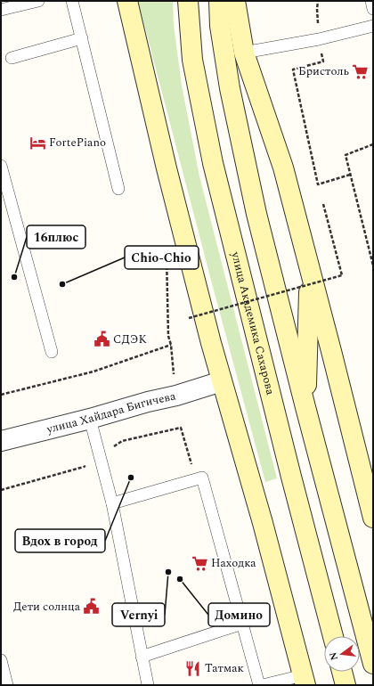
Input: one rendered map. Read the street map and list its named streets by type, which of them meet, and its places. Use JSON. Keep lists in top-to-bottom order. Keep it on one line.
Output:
{"streets":{"main road":["улица Академика Сахарова"],"street":["улица Хайдара Бигичева"]},"places":{"supermarket":["Бристоль","Находка"],"hotel":["FortePiano"],"other":["16плюс","Chio-Chio","Вдох в город","Vernyi","Домино"],"public building":["СДЭК","Дети солнца"],"restaurant":["Татмак"]},"north":"left"}
